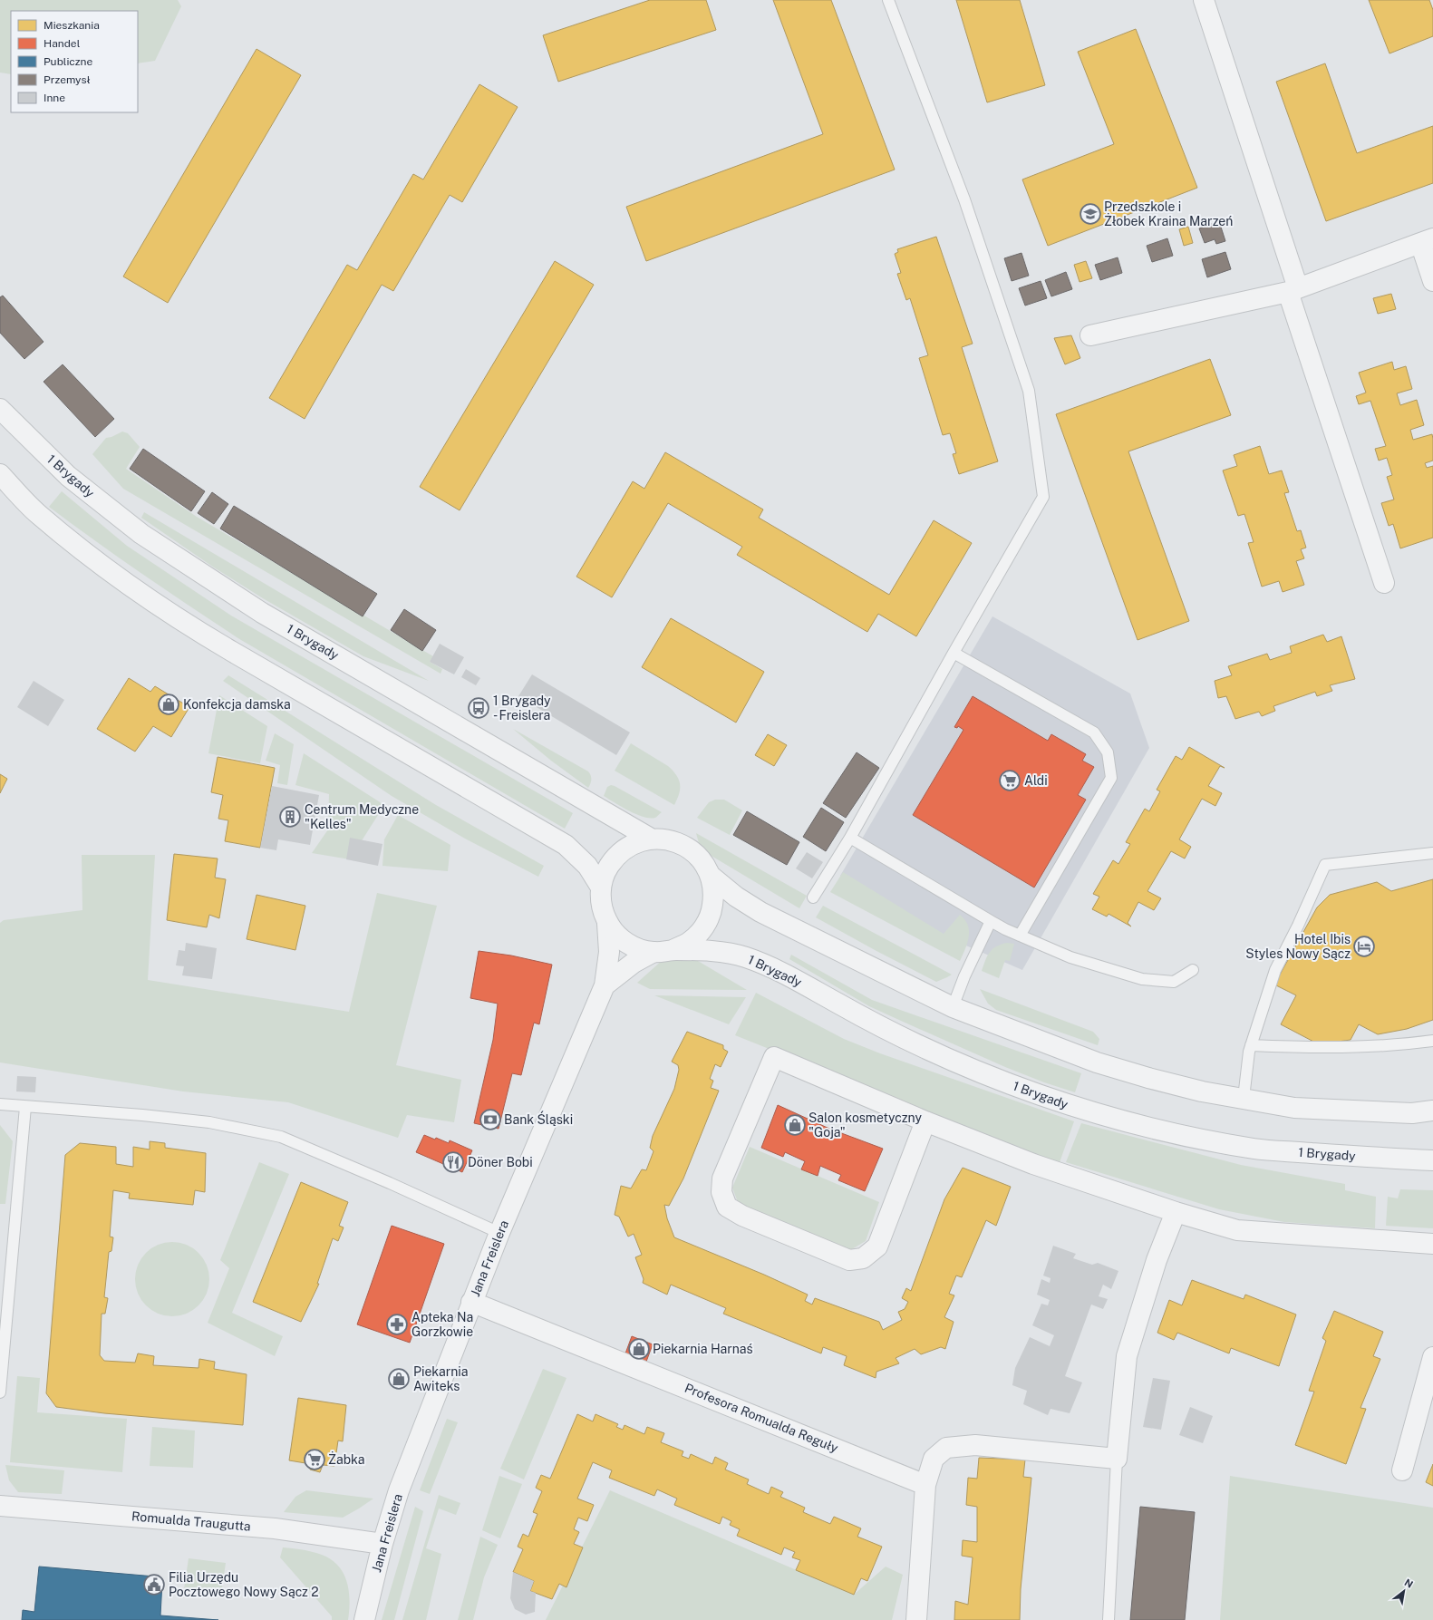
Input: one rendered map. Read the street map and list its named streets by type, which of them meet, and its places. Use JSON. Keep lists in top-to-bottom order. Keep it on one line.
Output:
{"streets":{"street":["1 Brygady","Jana Freislera","Profesora Romualda Reguły","Romualda Traugutta"]},"crossings":[["1 Brygady","Jana Freislera"],["Jana Freislera","Profesora Romualda Reguły"],["Jana Freislera","Romualda Traugutta"]],"places":{"school or university":["Przedszkole i Żłobek Kraina Marzeń"],"shop":["Konfekcja damska","Salon kosmetyczny \"Goja\"","Piekarnia Harnaś","Piekarnia Awiteks"],"bus stop":["1 Brygady - Freislera"],"supermarket":["Aldi","Żabka"],"building":["Centrum Medyczne \"Kelles\""],"hotel":["Hotel Ibis Styles Nowy Sącz"],"bank":["Bank Śląski"],"restaurant":["Döner Bobi"],"pharmacy":["Apteka Na Gorzkowie"],"public building":["Filia Urzędu Pocztowego Nowy Sącz 2"]},"legend":["Mieszkania","Handel","Publiczne","Przemysł","Inne"],"north":"top right"}
